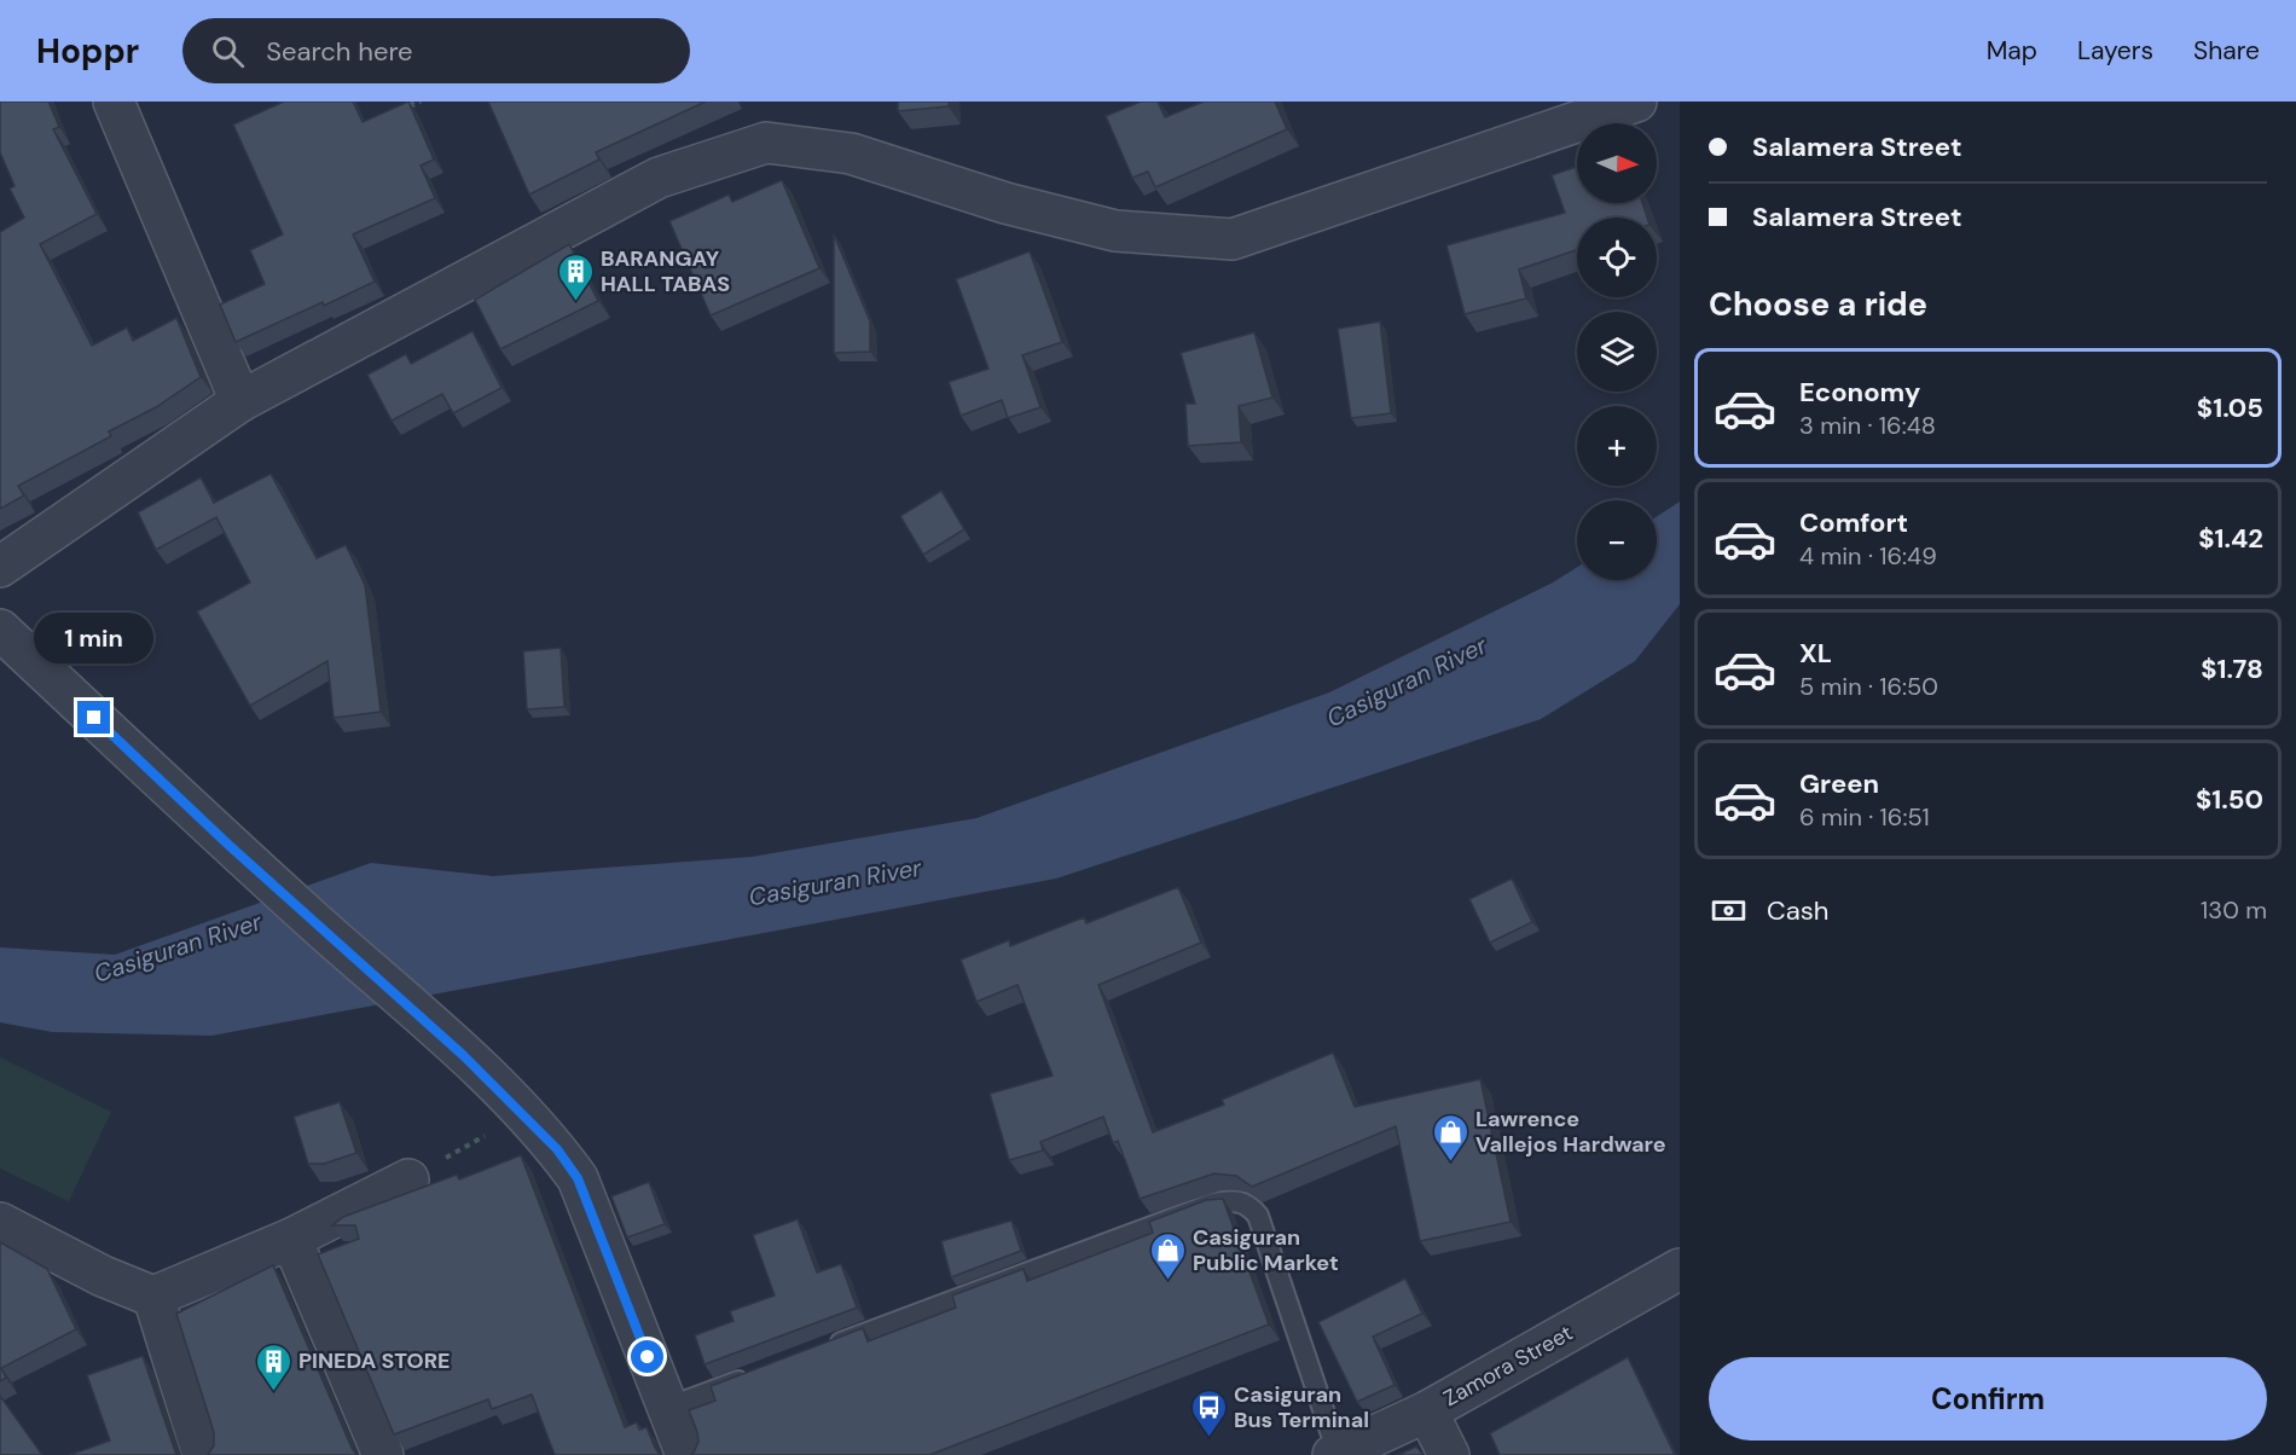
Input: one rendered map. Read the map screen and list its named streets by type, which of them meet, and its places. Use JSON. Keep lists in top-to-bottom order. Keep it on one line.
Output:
{"streets":{"street":["Zamora Street"]},"water":["Casiguran River"],"places":{"building":["BARANGAY HALL TABAS","PINEDA STORE"],"shop":["Lawrence Vallejos Hardware","Casiguran Public Market"],"bus stop":["Casiguran Bus Terminal"]},"north":"right","page":{"header":"Hoppr","search":"Search here","nav":["Map","Layers","Share"],"banner":["Salamera Street","Salamera Street"],"map_buttons":["+","−"],"heading":"Choose a ride","list":[{"name":"Economy","note":"3 min · 16:48","value":"$1.05"},{"name":"Comfort","note":"4 min · 16:49","value":"$1.42"},{"name":"XL","note":"5 min · 16:50","value":"$1.78"},{"name":"Green","note":"6 min · 16:51","value":"$1.50"}],"bubble":"1 min","pay":["Cash","130 m"],"buttons":"Confirm"}}
